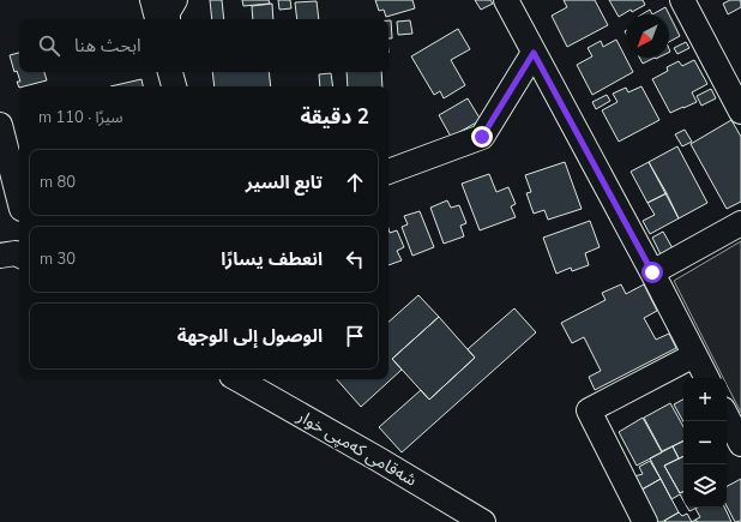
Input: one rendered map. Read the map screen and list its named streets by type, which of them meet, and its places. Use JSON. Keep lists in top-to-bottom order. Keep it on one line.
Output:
{"streets":{"street":["شەقامی کەمپی خوار"]},"north":"bottom left","page":{"search":"ابحث هنا","heading":["2 دقيقة","سيرًا · 110 m"],"list":[["تابع السير","80 m"],["انعطف يسارًا","30 m"],"الوصول إلى الوجهة"],"map_buttons":["+","−"]}}
